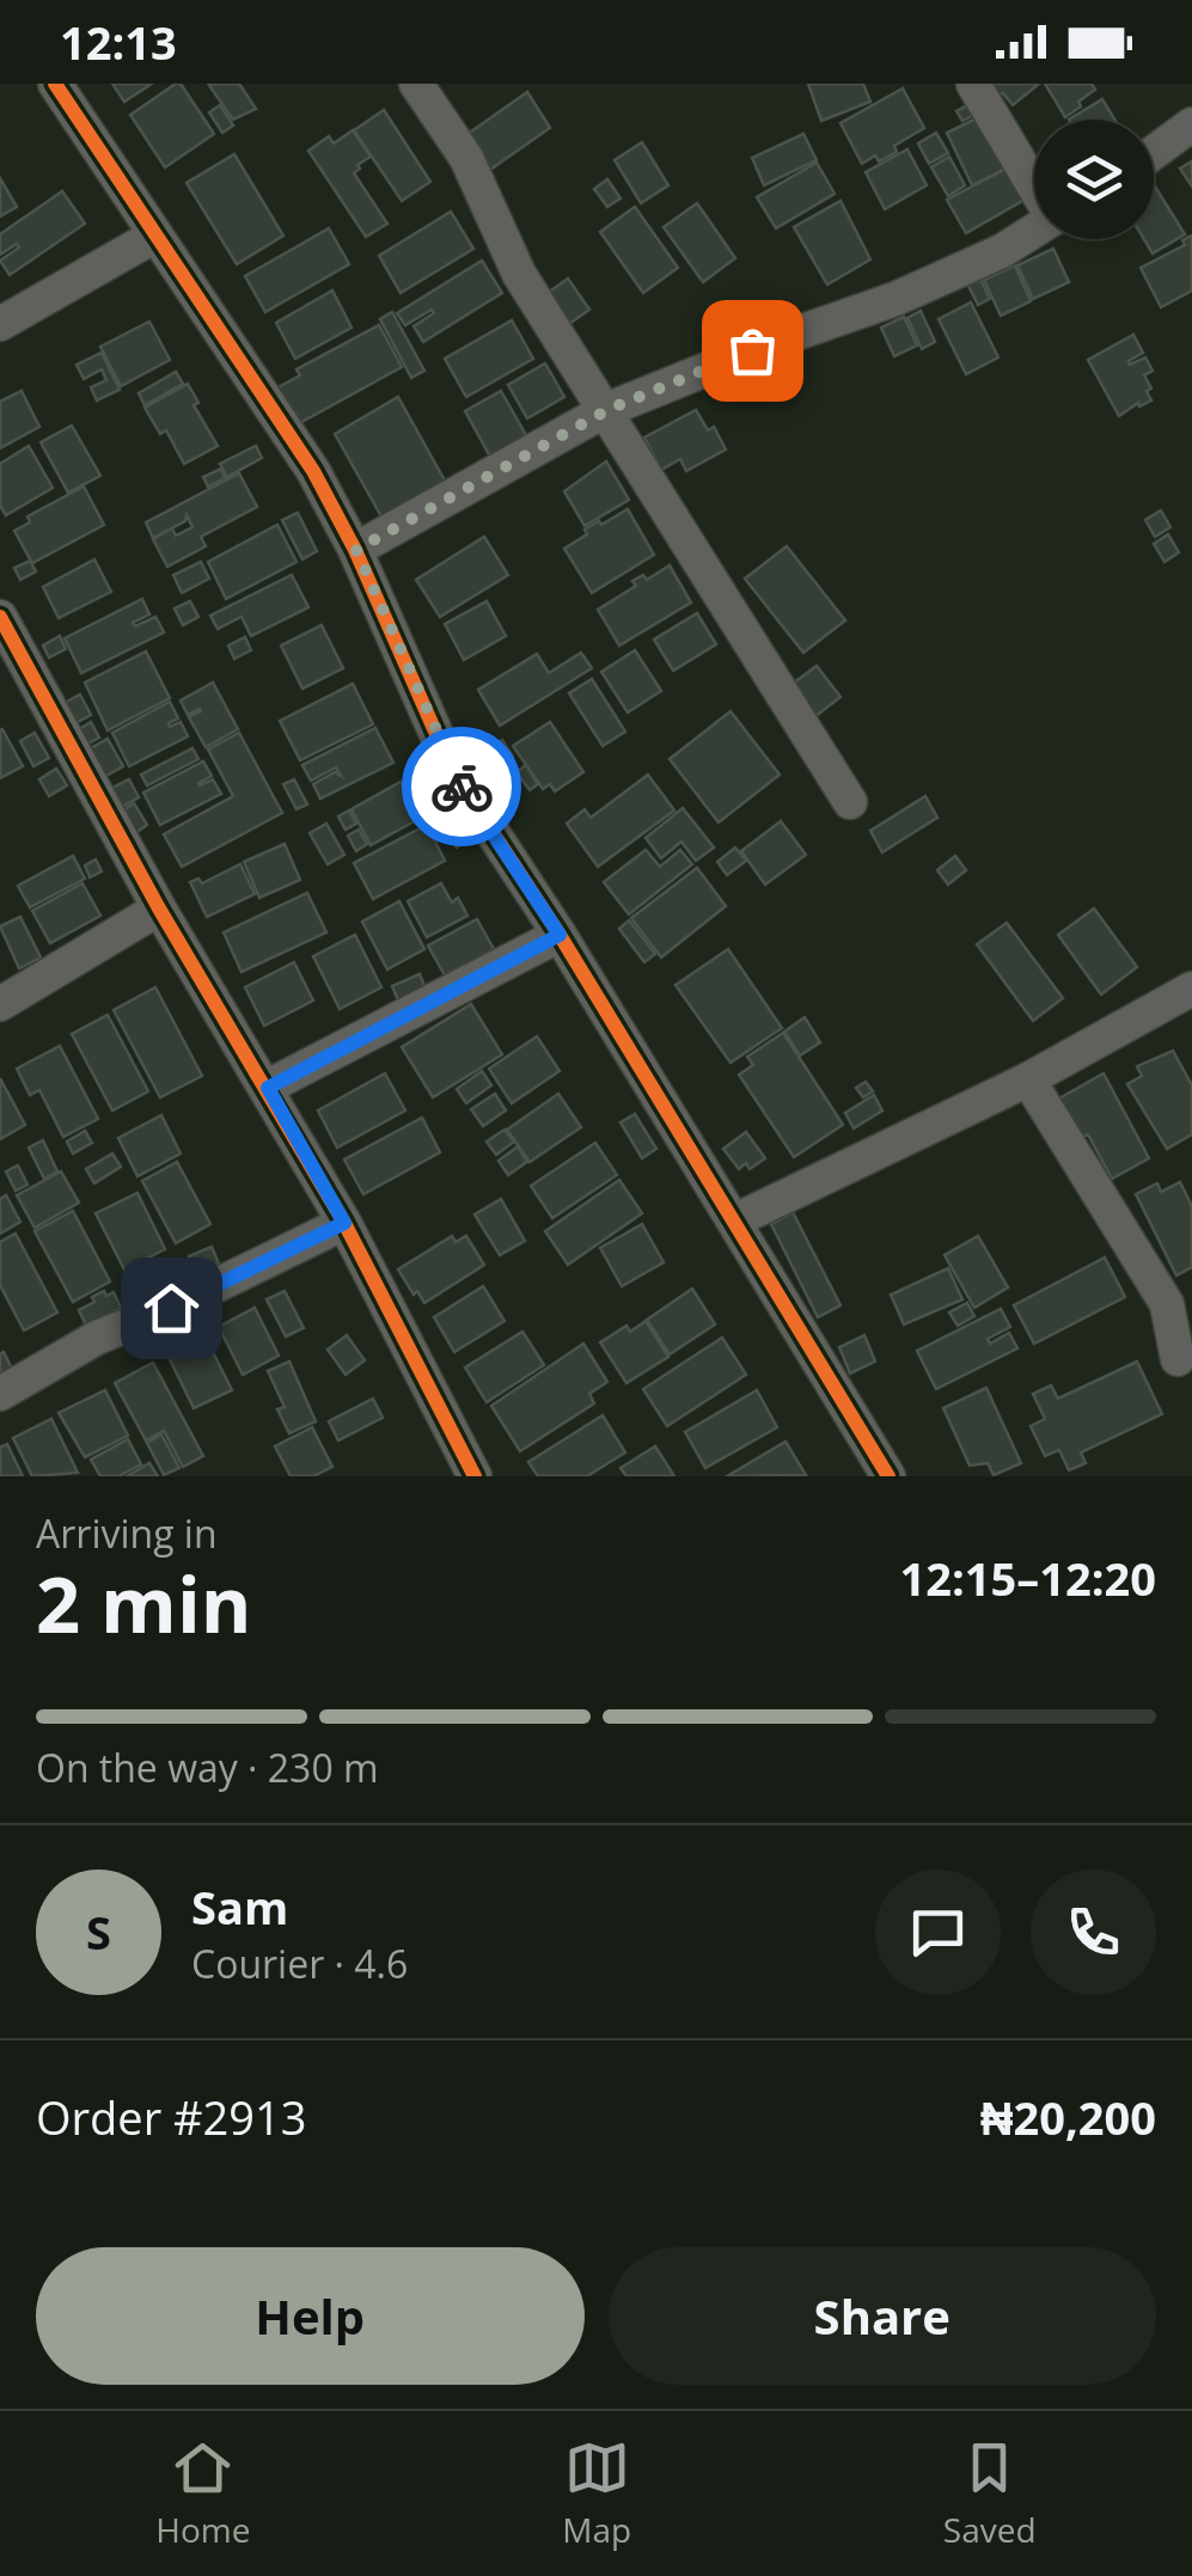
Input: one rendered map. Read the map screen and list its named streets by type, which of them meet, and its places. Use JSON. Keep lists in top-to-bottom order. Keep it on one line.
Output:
{"page":{"status":"12:13","heading":["2 min","Arriving in","12:15–12:20"],"panel":["Sam","Courier · 4.6","Order #2913","₦20,200"],"bar":"On the way · 230 m","round":"S","buttons":["Help","Share"],"tabs":["Home","Map","Saved"]}}
